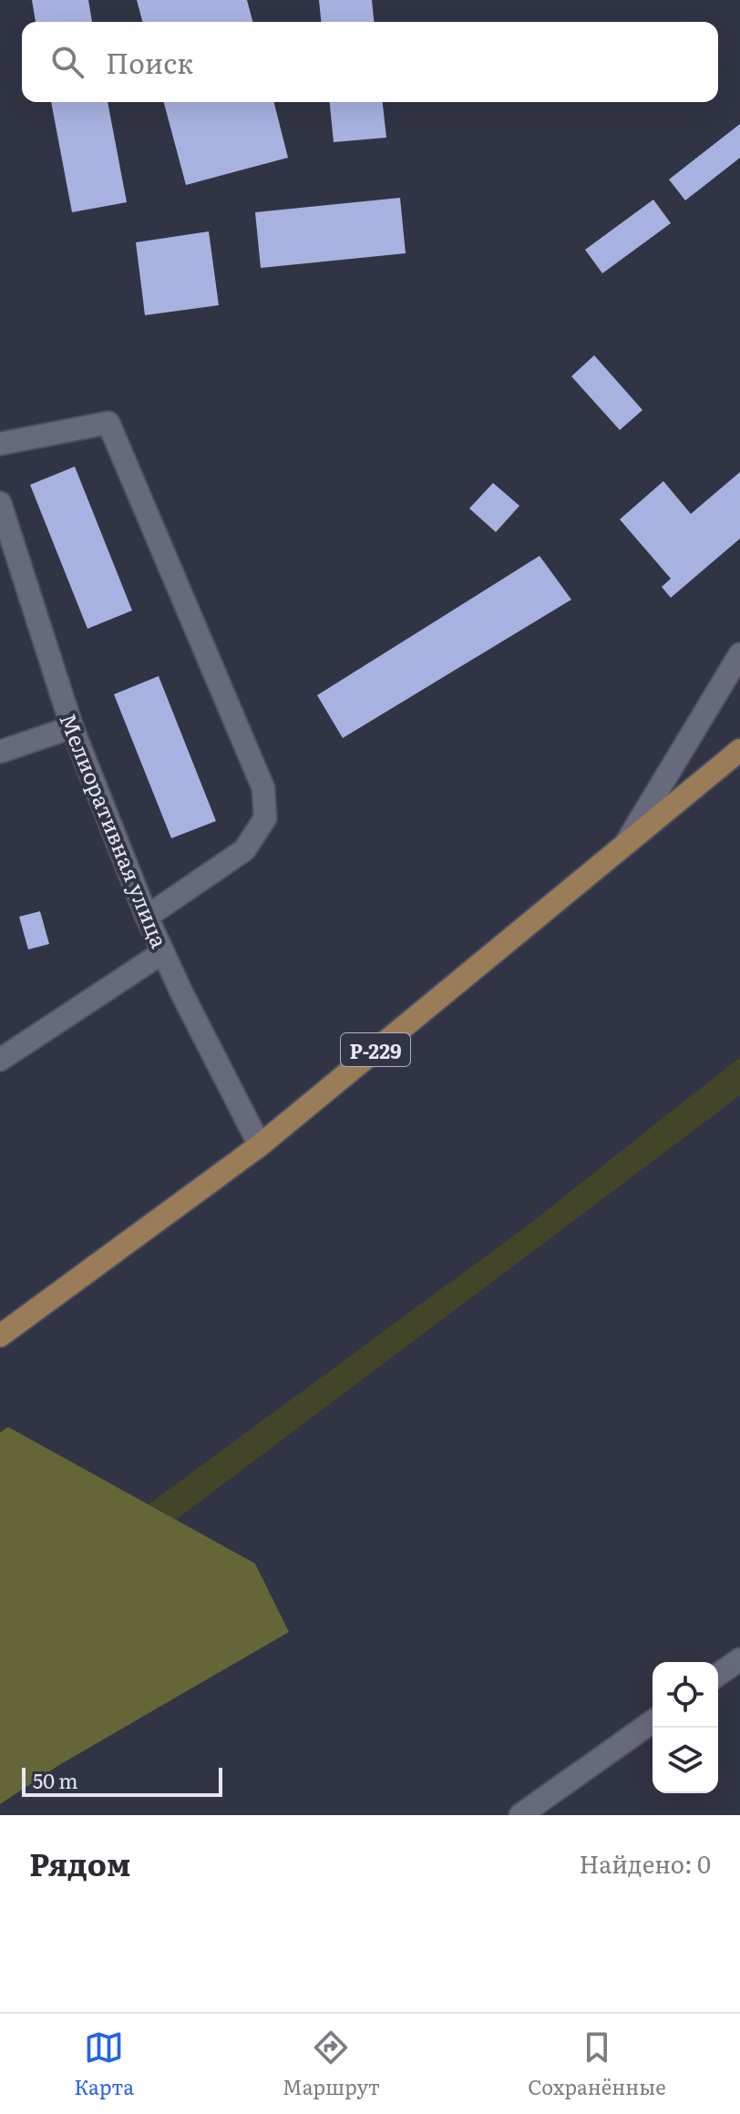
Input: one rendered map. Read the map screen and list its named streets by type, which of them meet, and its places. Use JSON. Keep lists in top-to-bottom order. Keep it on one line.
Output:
{"streets":{"main road":["Р-229"],"street":["Мелиоративная улица"]},"crossings":[["Мелиоративная улица","Р-229"]],"scale_bar":"50 m","page":{"search":"Поиск","scale":"50 m","heading":["Рядом","Найдено: 0"],"nav":["Карта","Маршрут","Сохранённые"]}}
